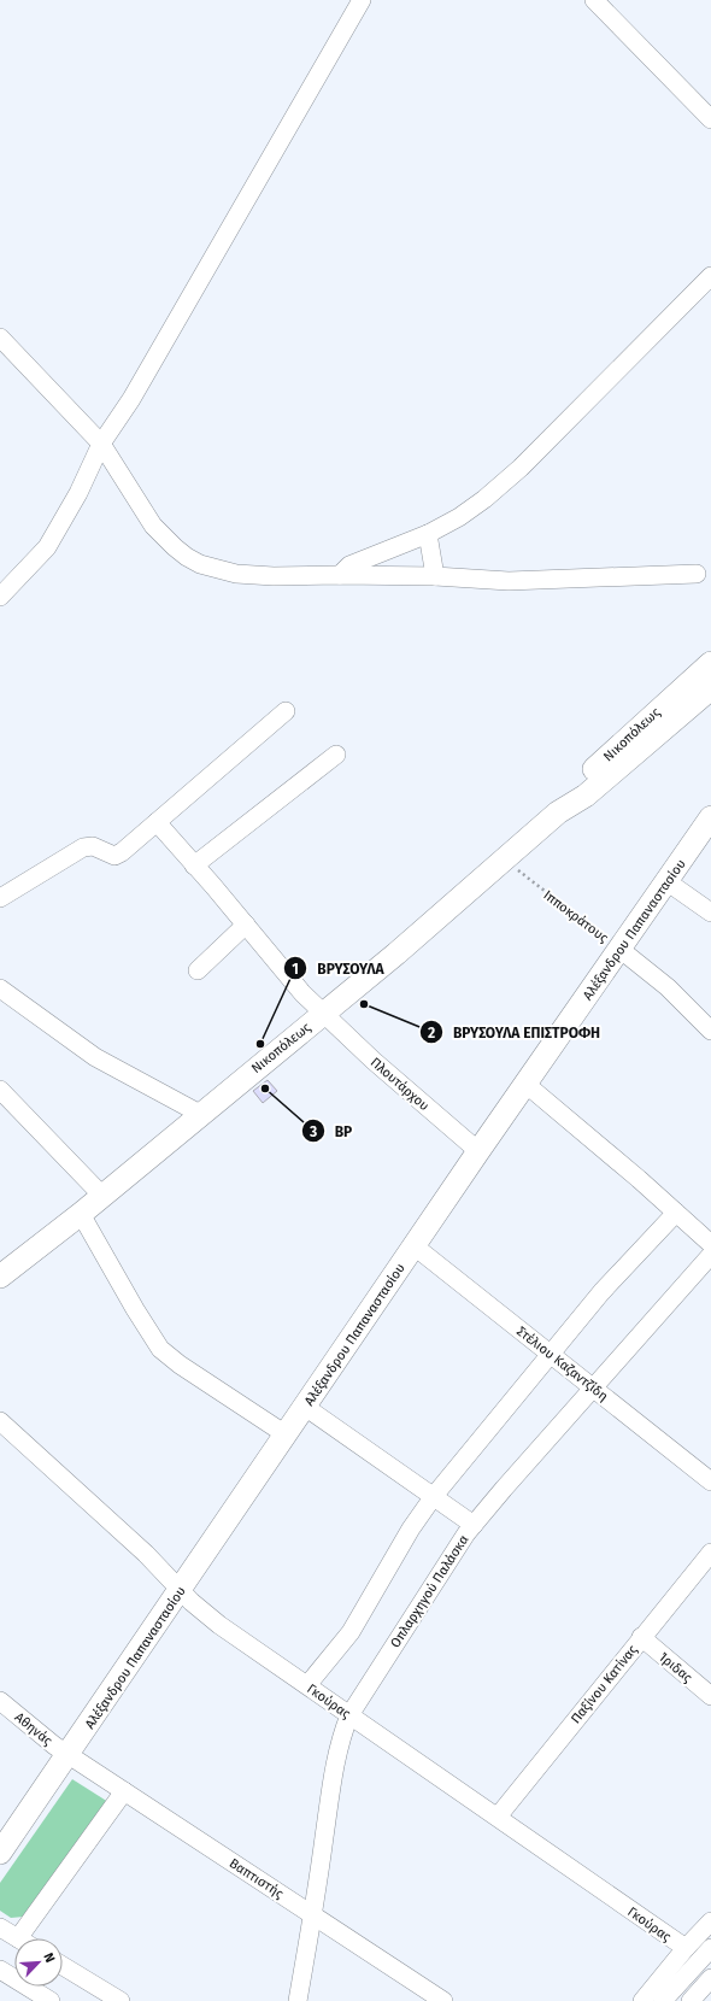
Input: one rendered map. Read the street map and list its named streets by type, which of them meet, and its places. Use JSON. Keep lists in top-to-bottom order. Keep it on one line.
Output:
{"streets":{"main road":["Νικοπόλεως","Αλέξανδρου Παπαναστασίου"],"street":["Ιπποκράτους","Πλουτάρχου","Στέλιου Καζαντζίδη","Οπλαρχηγού Παλάσκα","Ίριδας","Παξίνου Κατίνας","Γκούρας","Αθηνάς","Βαπτιστής"]},"crossings":[["Νικοπόλεως","Ιπποκράτους"],["Νικοπόλεως","Πλουτάρχου"],["Ιπποκράτους","Αλέξανδρου Παπαναστασίου"],["Αλέξανδρου Παπαναστασίου","Πλουτάρχου"],["Αλέξανδρου Παπαναστασίου","Στέλιου Καζαντζίδη"],["Αλέξανδρου Παπαναστασίου","Γκούρας"],["Αλέξανδρου Παπαναστασίου","Αθηνάς"],["Αλέξανδρου Παπαναστασίου","Βαπτιστής"],["Στέλιου Καζαντζίδη","Οπλαρχηγού Παλάσκα"],["Οπλαρχηγού Παλάσκα","Γκούρας"],["Οπλαρχηγού Παλάσκα","Βαπτιστής"],["Ίριδας","Παξίνου Κατίνας"],["Παξίνου Κατίνας","Γκούρας"],["Αθηνάς","Βαπτιστής"]],"places":["ΒΡΥΣΟΥΛΑ ΕΠΙΣΤΡΟΦΗ","ΒΡΥΣΟΥΛΑ","BP"],"north":"top right"}
